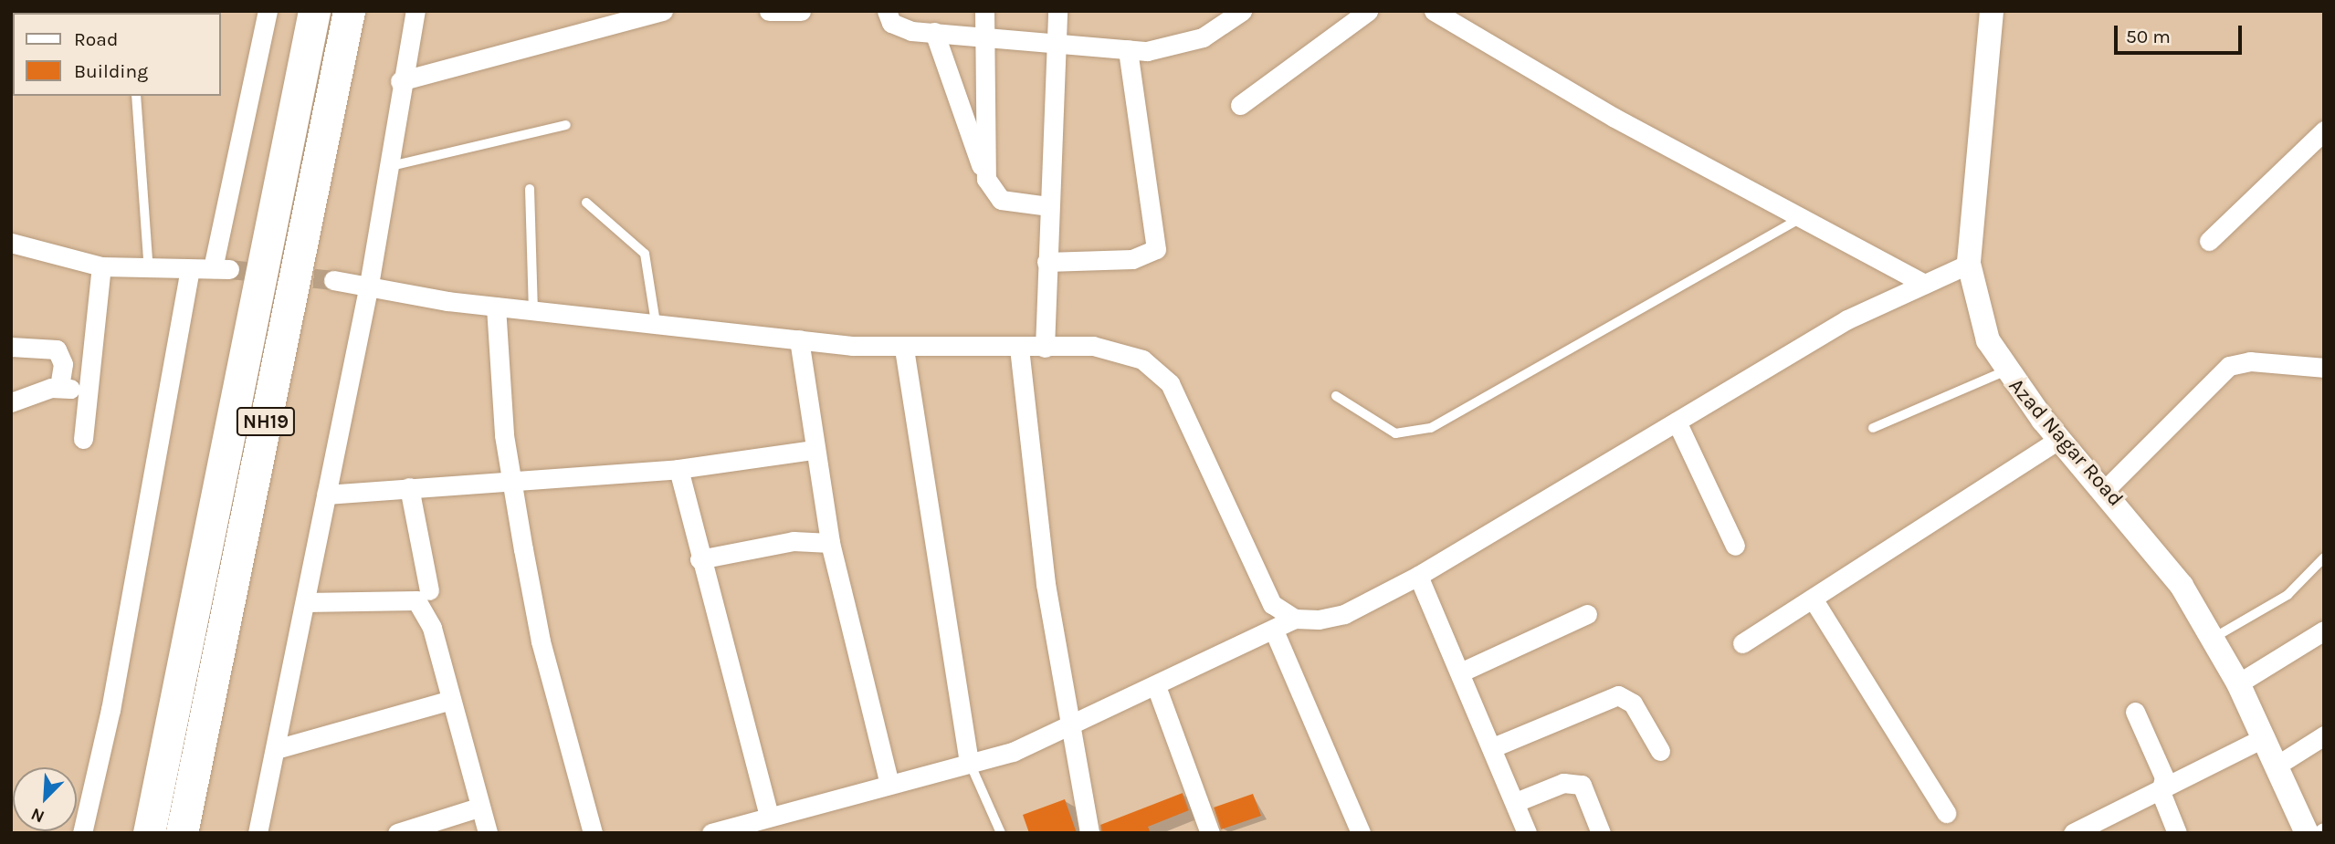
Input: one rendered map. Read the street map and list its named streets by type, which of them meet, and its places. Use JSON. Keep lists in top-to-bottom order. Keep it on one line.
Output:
{"streets":{"highway":["NH19"],"street":["Azad Nagar Road"]},"legend":["Road","Building"],"scale_bar":"50 m","north":"bottom left"}
